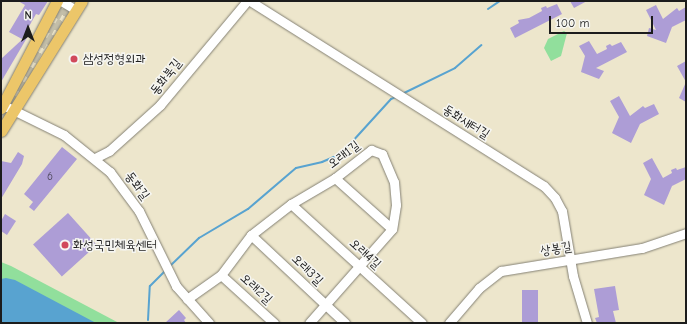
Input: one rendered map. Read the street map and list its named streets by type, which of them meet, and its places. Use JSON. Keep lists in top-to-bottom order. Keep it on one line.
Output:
{"streets":{"street":["동화북길","동화새터길","오래1길","동화길","상봉길","오래4길","오래3길","오래2길"]},"crossings":[["동화북길","동화새터길"],["동화북길","동화길"],["동화새터길","상봉길"],["오래1길","동화길"],["오래1길","오래4길"],["오래1길","오래3길"],["오래1길","오래2길"]],"places":["삼성정형외과","화성국민체육센터"],"house_numbers":["6"],"scale_bar":"100 m","north":"top"}
